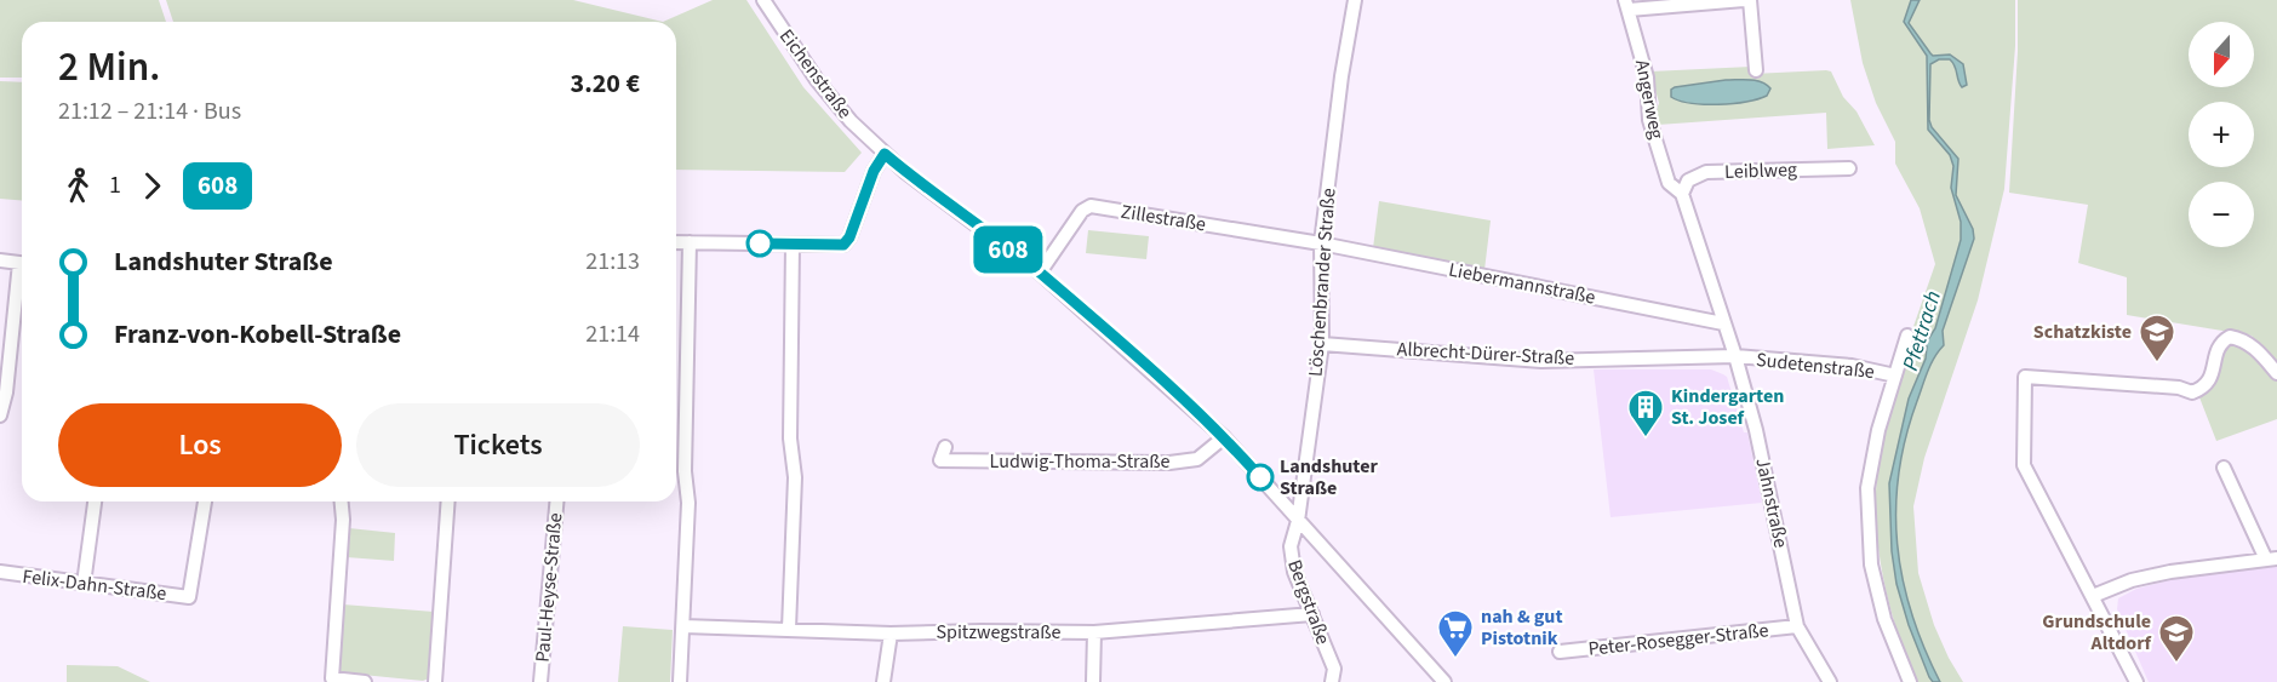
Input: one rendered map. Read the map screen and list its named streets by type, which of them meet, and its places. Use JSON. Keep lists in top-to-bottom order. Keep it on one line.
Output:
{"streets":{"street":["Eichenstraße","Angerweg","Leiblweg","Zillestraße","Löschenbrander Straße","Liebermannstraße","Albrecht-Dürer-Straße","Sudetenstraße","Ludwig-Thoma-Straße","Jahnstraße","Felix-Dahn-Straße","Paul-Heyse-Straße","Bergstraße","Spitzwegstraße","Peter-Rosegger-Straße"]},"crossings":[["Eichenstraße","Zillestraße"],["Angerweg","Leiblweg"],["Angerweg","Jahnstraße"],["Leiblweg","Jahnstraße"],["Zillestraße","Löschenbrander Straße"],["Zillestraße","Liebermannstraße"],["Löschenbrander Straße","Liebermannstraße"],["Löschenbrander Straße","Albrecht-Dürer-Straße"],["Löschenbrander Straße","Bergstraße"],["Liebermannstraße","Jahnstraße"],["Albrecht-Dürer-Straße","Sudetenstraße"],["Albrecht-Dürer-Straße","Jahnstraße"],["Sudetenstraße","Jahnstraße"],["Jahnstraße","Peter-Rosegger-Straße"],["Bergstraße","Spitzwegstraße"]],"water":["Pfettrach"],"places":{"school or university":["Schatzkiste","Grundschule Altdorf"],"building":["Kindergarten St. Josef"],"other":["Landshuter Straße"],"supermarket":["nah & gut Pistotnik"]},"lines":["bus line 608"],"north":"bottom","page":{"on_map":"608","map_buttons":["+","−"],"heading":["2 Min.","21:12 – 21:14 · Bus","3.20 €"],"legs":["1","608"],"list":[{"name":"Landshuter Straße","value":"21:13"},{"name":"Franz-von-Kobell-Straße","value":"21:14"}],"buttons":["Los","Tickets"]}}
